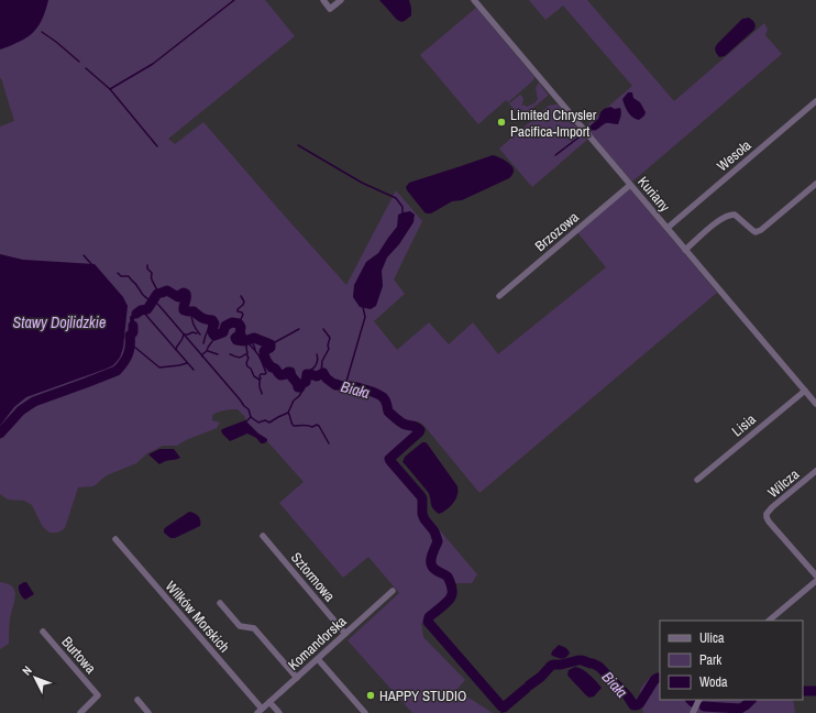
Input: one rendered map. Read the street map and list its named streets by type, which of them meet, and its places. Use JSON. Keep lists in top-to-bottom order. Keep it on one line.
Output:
{"streets":{"street":["Wesoła","Kuriany","Brzozowa","Lisia","Wilcza","Sztormowa","Wilków Morskich","Komandorska","Burtowa"]},"crossings":[["Wesoła","Kuriany"],["Kuriany","Brzozowa"],["Kuriany","Lisia"],["Sztormowa","Komandorska"],["Wilków Morskich","Komandorska"]],"water":["Stawy Dojlidzkie","Biała"],"places":["Limited Chrysler Pacifica-Import","HAPPY STUDIO"],"legend":["Ulica","Park","Woda"],"north":"top left"}
